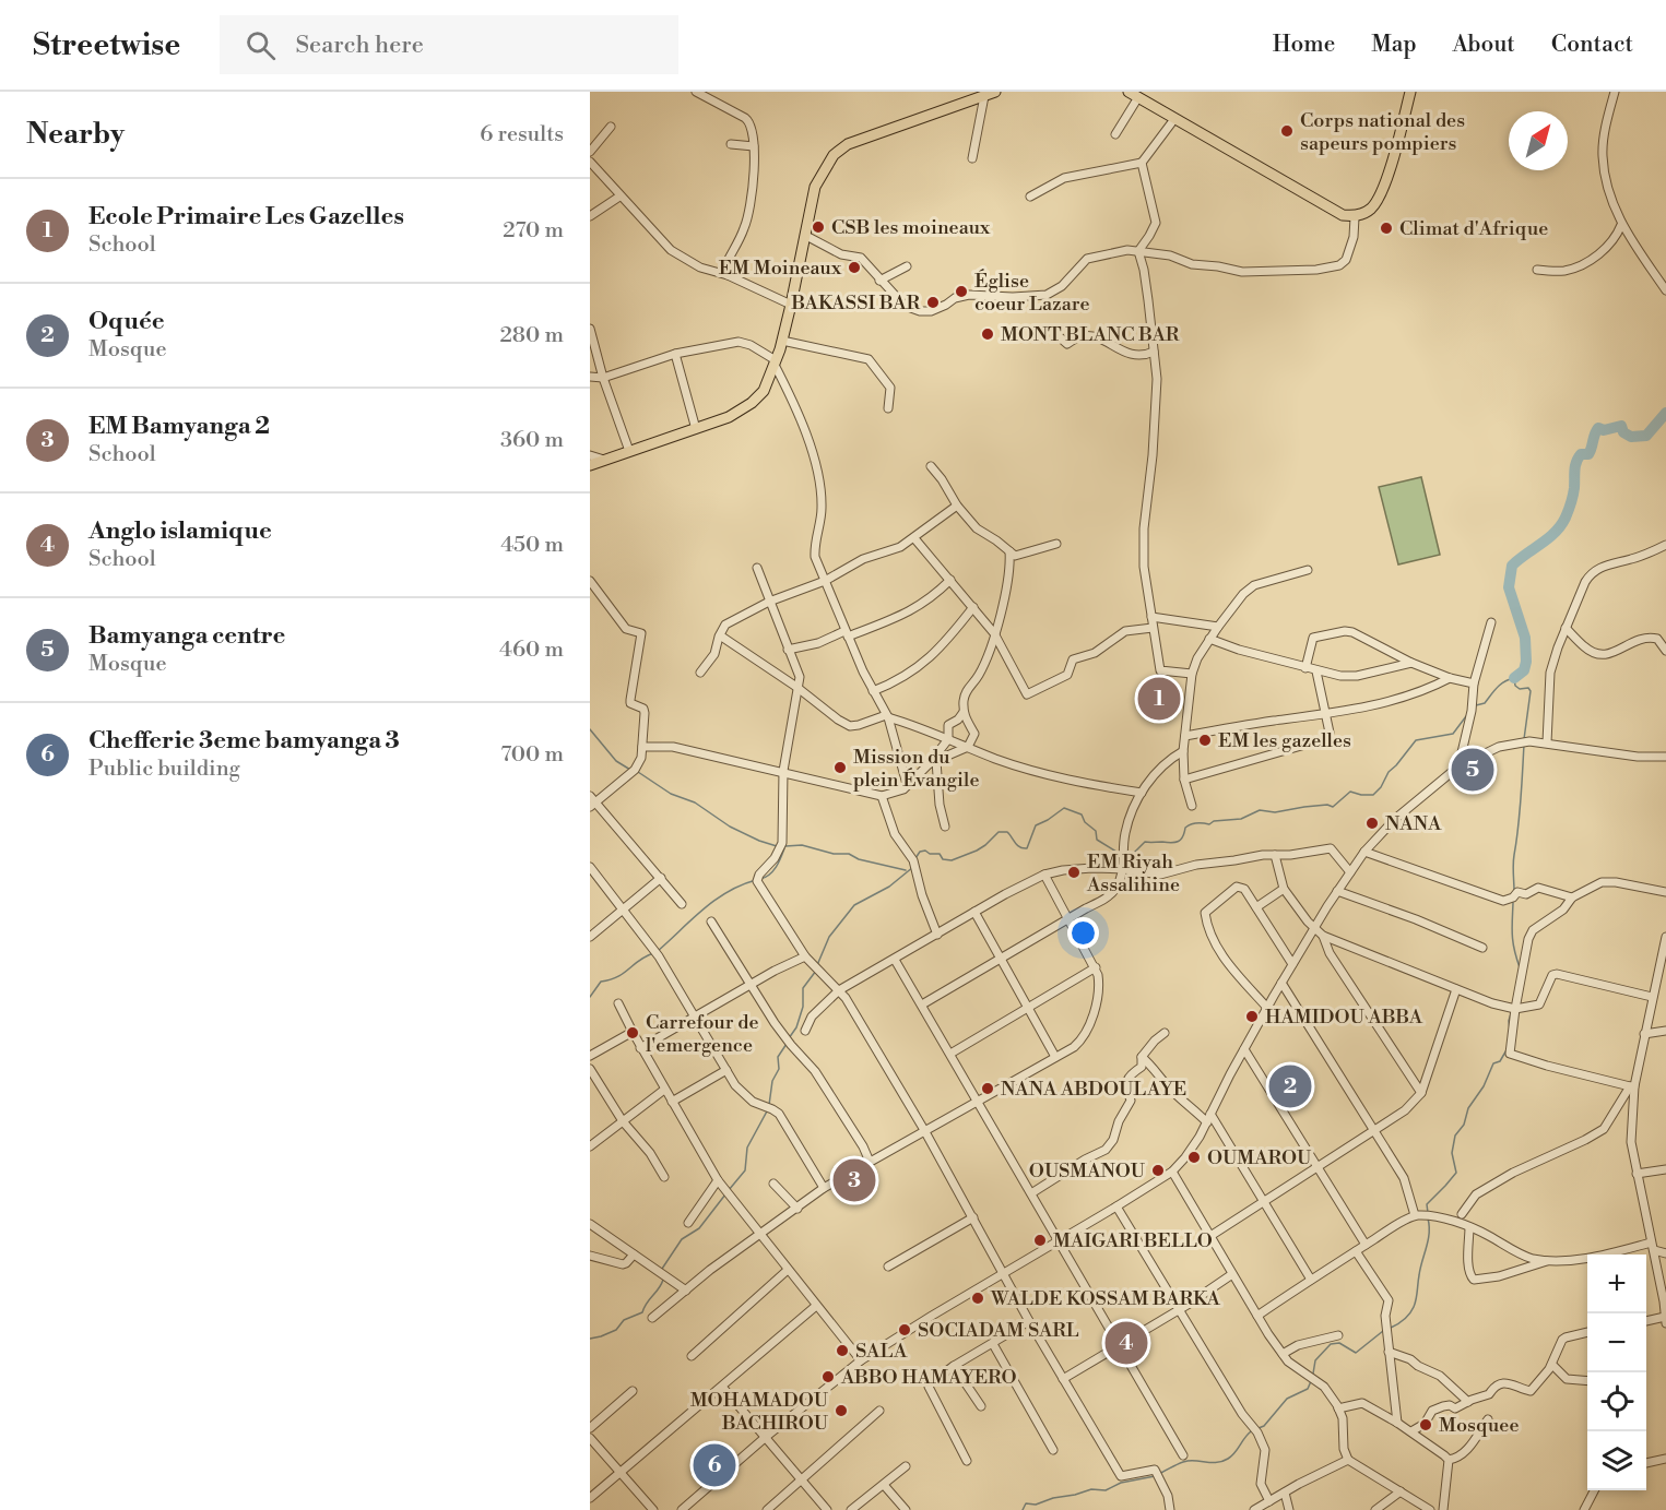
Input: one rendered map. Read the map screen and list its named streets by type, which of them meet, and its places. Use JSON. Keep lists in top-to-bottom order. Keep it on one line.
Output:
{"places":["Corps national des sapeurs pompiers","CSB les moineaux","Climat d'Afrique","EM Moineaux","Église coeur Lazare","BAKASSI BAR","MONT BLANC BAR","EM les gazelles","Mission du plein Évangile","NANA","EM Riyah Assalihine","HAMIDOU ABBA","Carrefour de l'emergence","NANA ABDOULAYE","OUMAROU","OUSMANOU","MAIGARI BELLO","WALDE KOSSAM BARKA","SOCIADAM SARL","SALA","ABBO HAMAYERO","MOHAMADOU BACHIROU","Mosquee"],"north":"top right","page":{"header":"Streetwise","search":"Search here","nav":["Home","Map","About","Contact"],"heading":["Nearby","6 results"],"list":[{"mark":"1","name":"Ecole Primaire Les Gazelles","note":"School","value":"270 m"},{"mark":"2","name":"Oquée","note":"Mosque","value":"280 m"},{"mark":"3","name":"EM Bamyanga 2","note":"School","value":"360 m"},{"mark":"4","name":"Anglo islamique","note":"School","value":"450 m"},{"mark":"5","name":"Bamyanga centre","note":"Mosque","value":"460 m"},{"mark":"6","name":"Chefferie 3eme bamyanga 3","note":"Public building","value":"700 m"}],"pins":["1","5","2","3","4","6"],"map_buttons":["+","−"]}}
